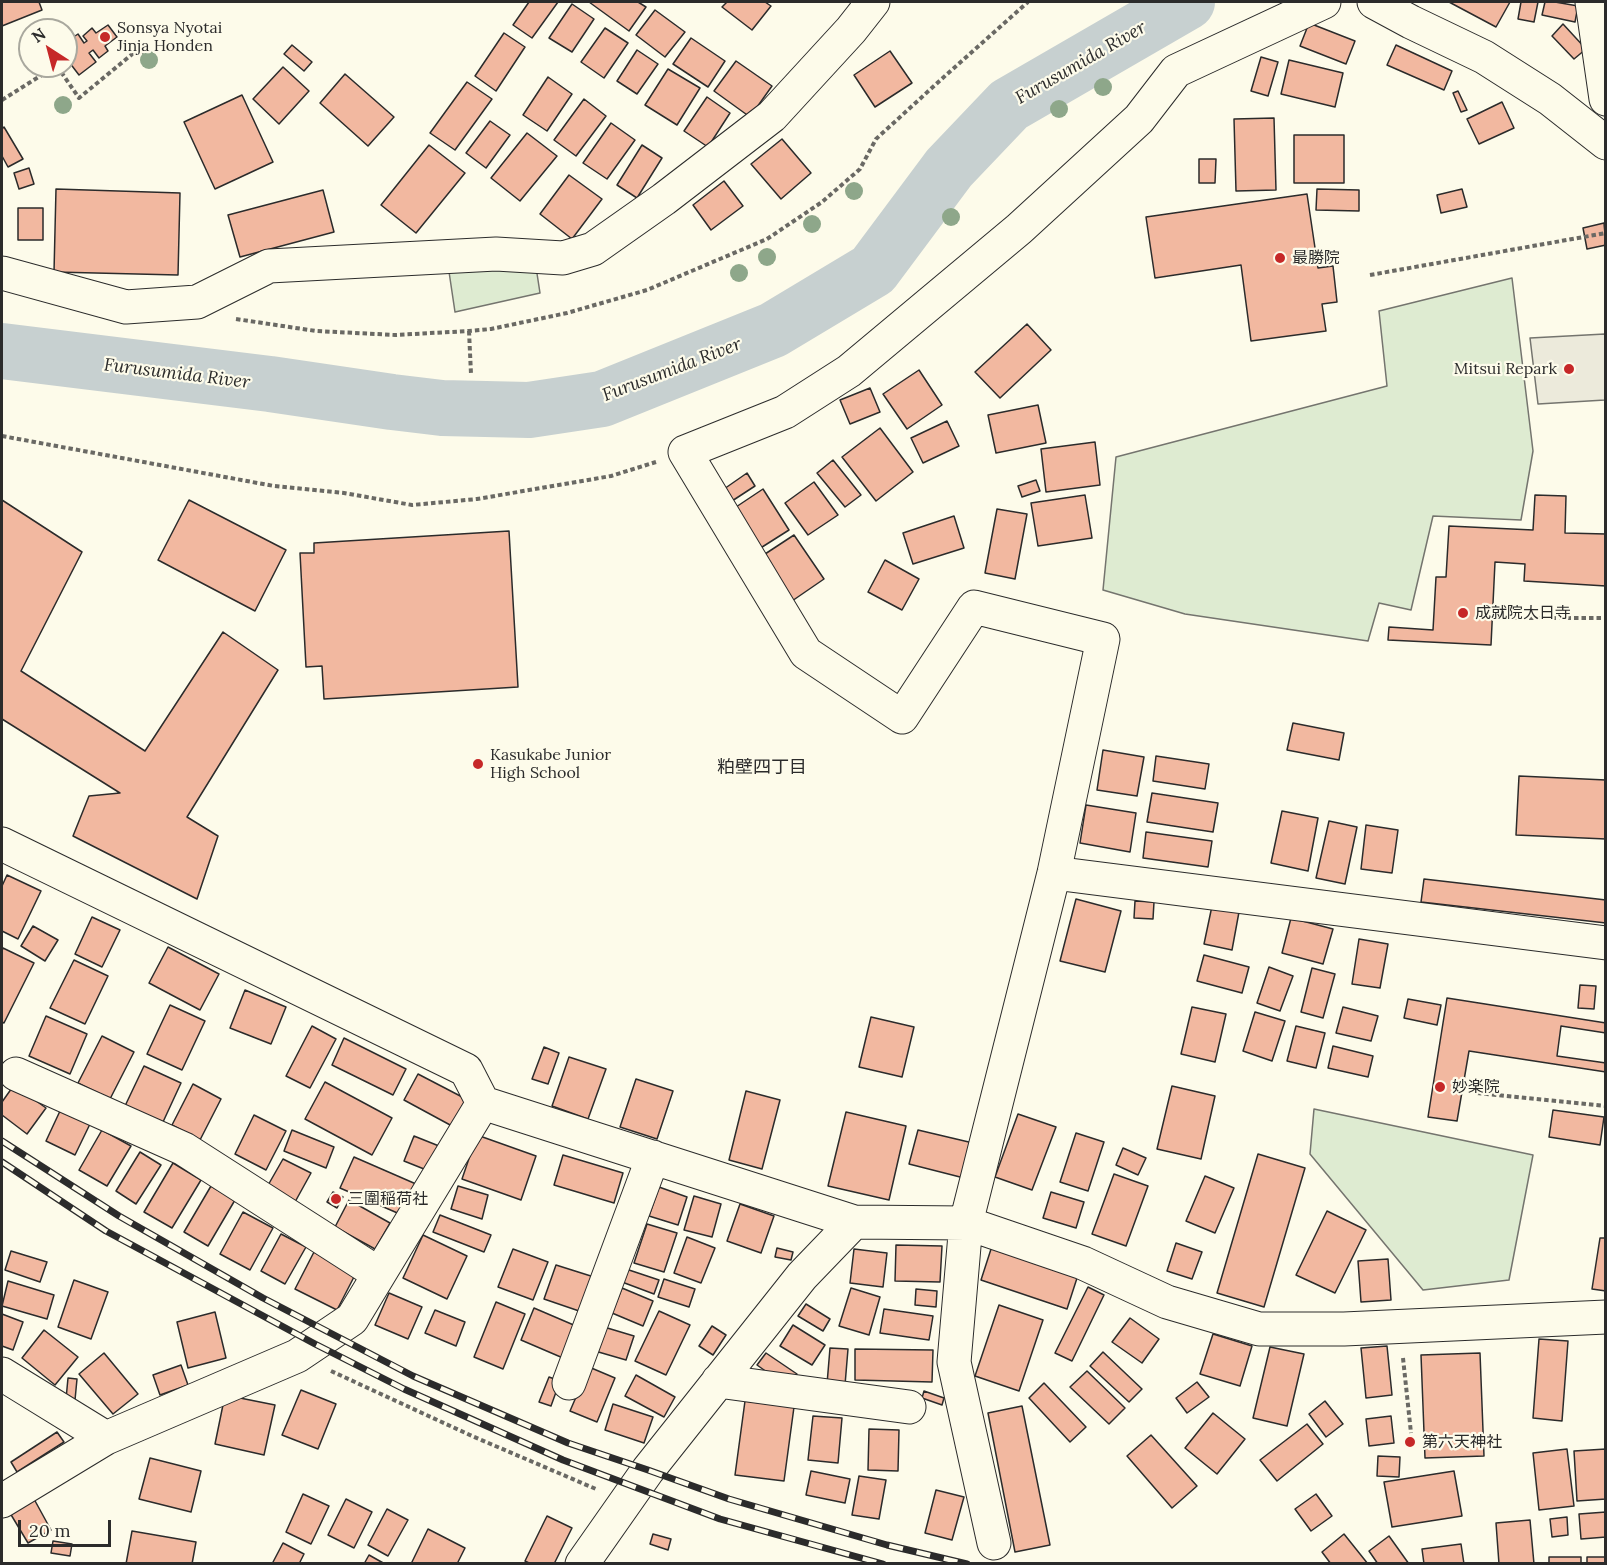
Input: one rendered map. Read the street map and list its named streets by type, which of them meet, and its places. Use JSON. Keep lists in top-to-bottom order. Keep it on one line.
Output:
{"districts":["粕壁四丁目"],"water":["Furusumida River"],"places":["Sonsya Nyotai Jinja Honden","最勝院","Mitsui Repark","成就院大日寺","Kasukabe Junior High School","妙楽院","三圍稲荷社","第六天神社"],"scale_bar":"20 m","north":"top left"}
